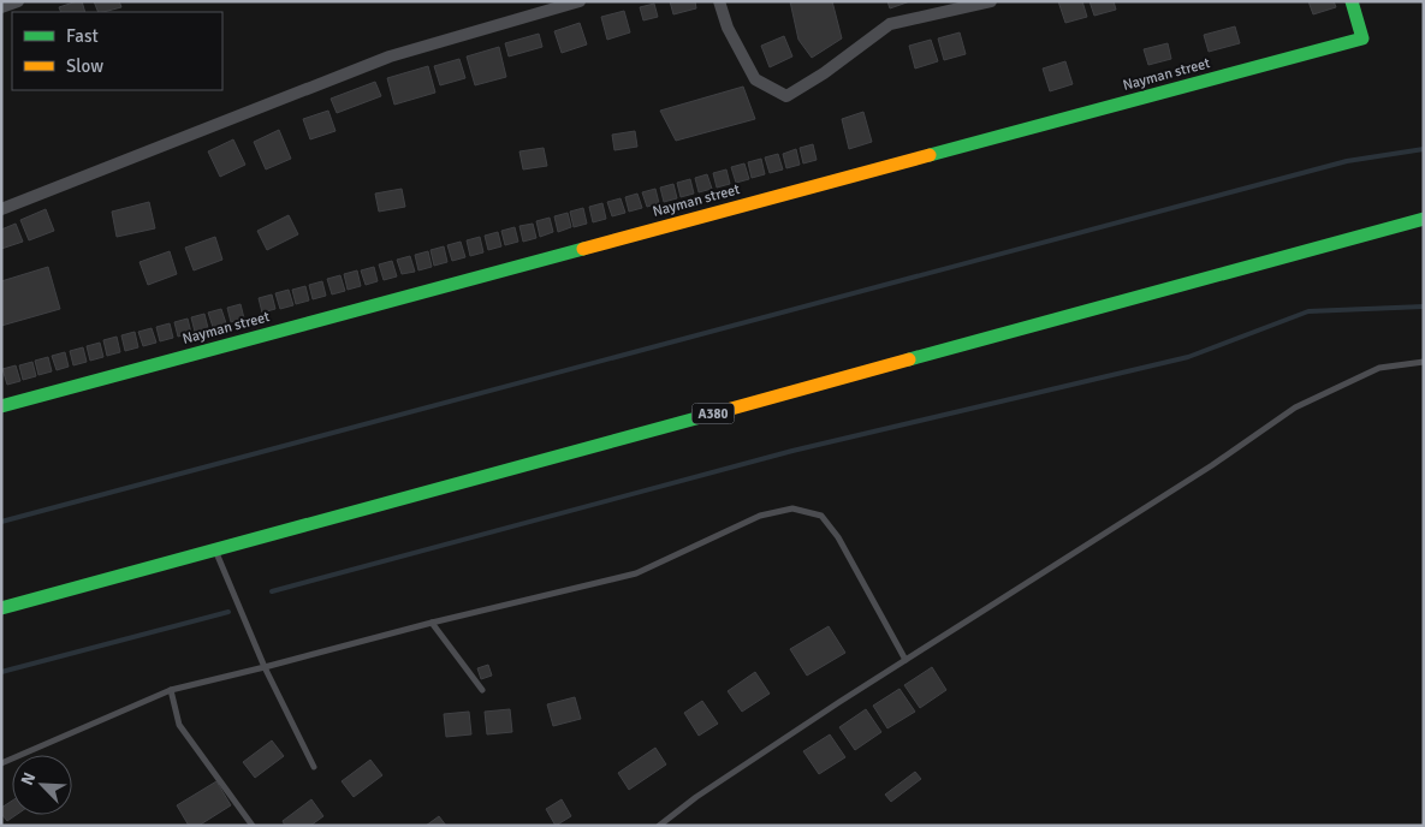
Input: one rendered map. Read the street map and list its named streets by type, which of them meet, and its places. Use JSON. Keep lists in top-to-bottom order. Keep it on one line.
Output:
{"streets":{"main road":["Nayman street","A380"]},"legend":["Fast","Slow"],"north":"top left"}
